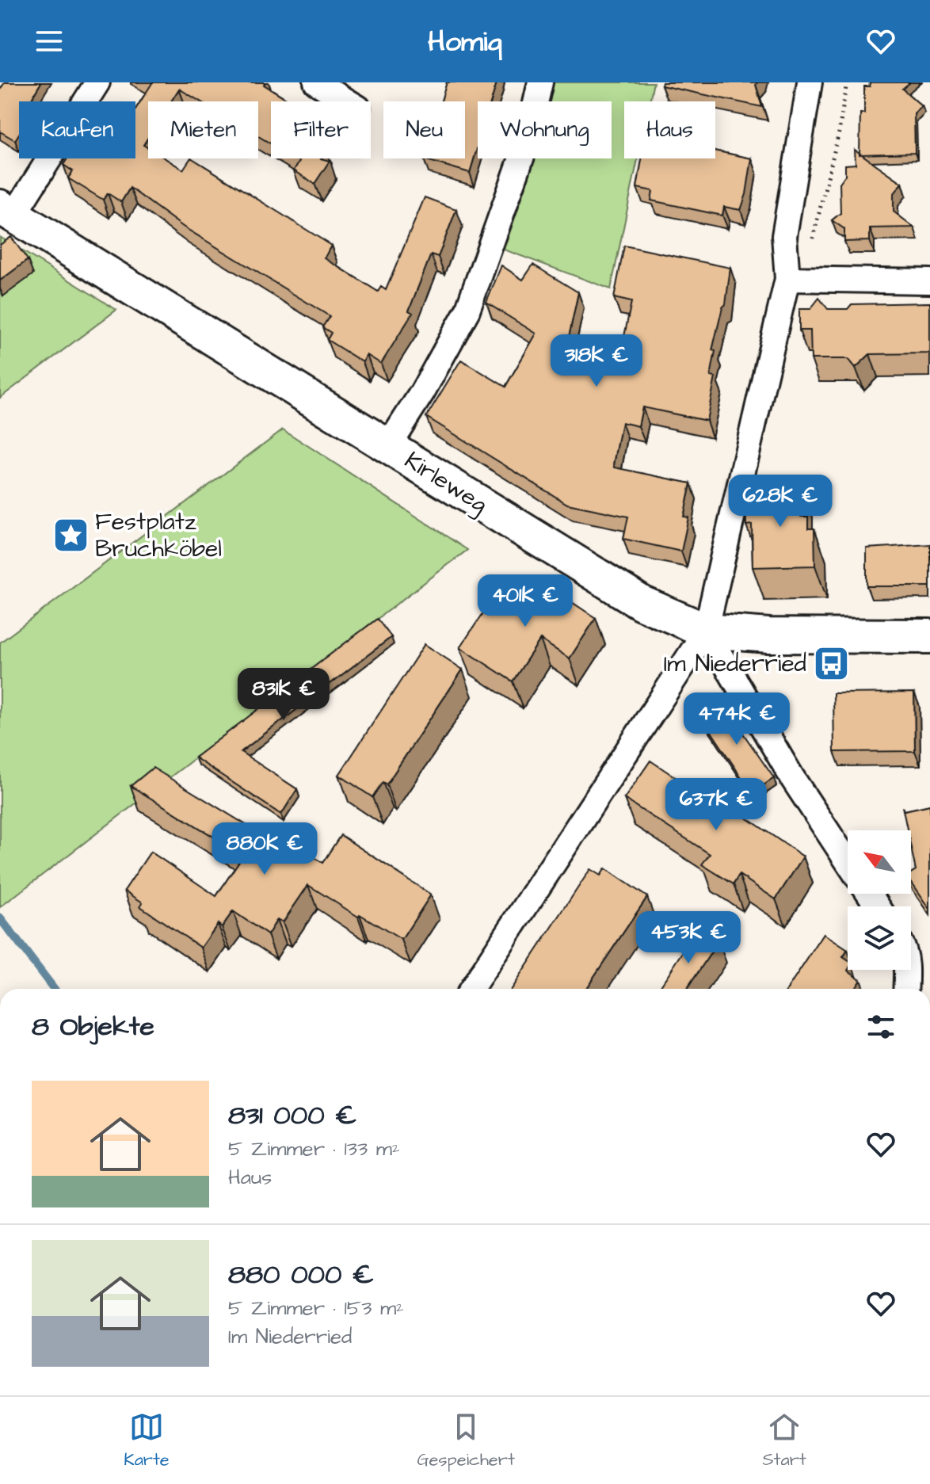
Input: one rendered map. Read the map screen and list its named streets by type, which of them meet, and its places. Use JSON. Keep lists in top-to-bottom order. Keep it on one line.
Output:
{"streets":{"street":["Kirleweg"]},"places":{"place":["Festplatz Bruchköbel"],"bus stop":["Im Niederried"]},"north":"top left","page":{"header":"Homiq","chip":["Kaufen","Mieten","Filter","Neu","Wohnung","Haus"],"price":["318K €","628K €","401K €","831K €","474K €","637K €","880K €","453K €"],"heading":"8 Objekte","list":[{"name":"831 000 €","note":"5 Zimmer · 133 m² · Haus"},{"name":"880 000 €","note":"5 Zimmer · 153 m² · Im Niederried"}],"tabs":["Karte","Gespeichert","Start"]}}
